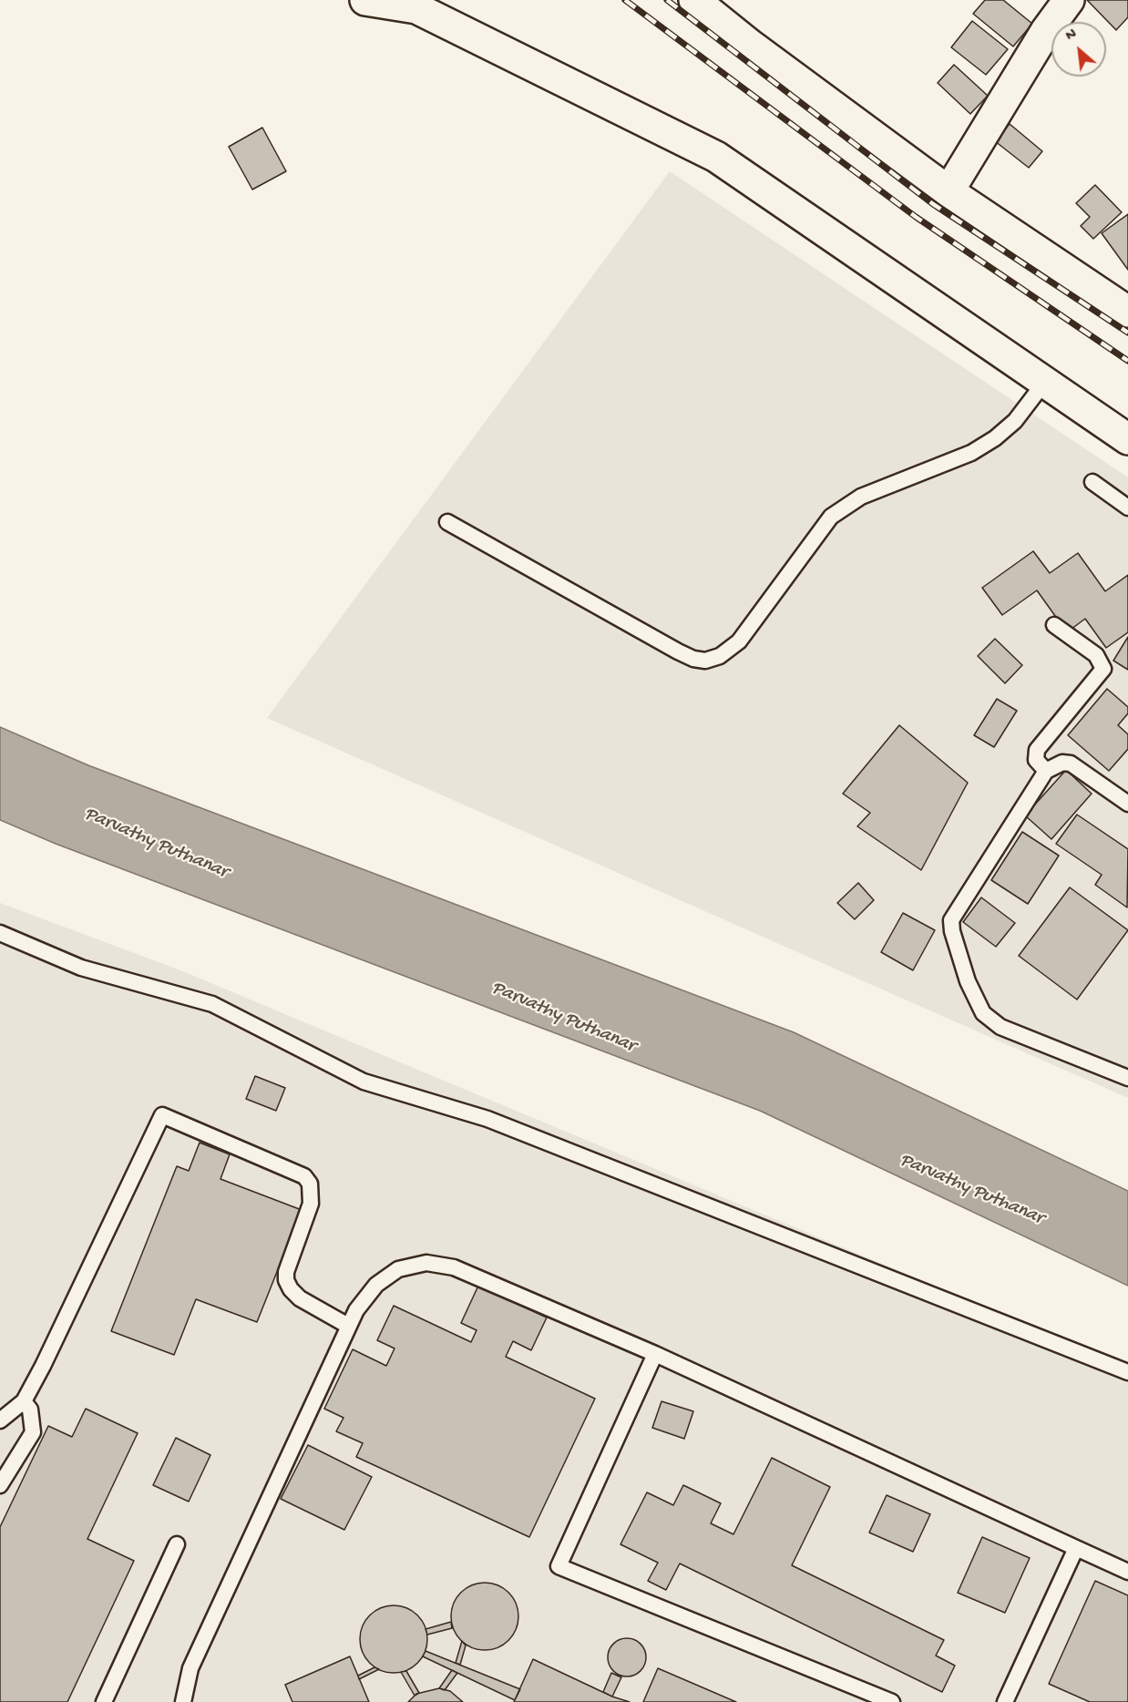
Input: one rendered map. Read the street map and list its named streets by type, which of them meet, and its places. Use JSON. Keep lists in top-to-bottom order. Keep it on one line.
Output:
{"water":["Parvathy Puthanar"],"north":"top left"}
